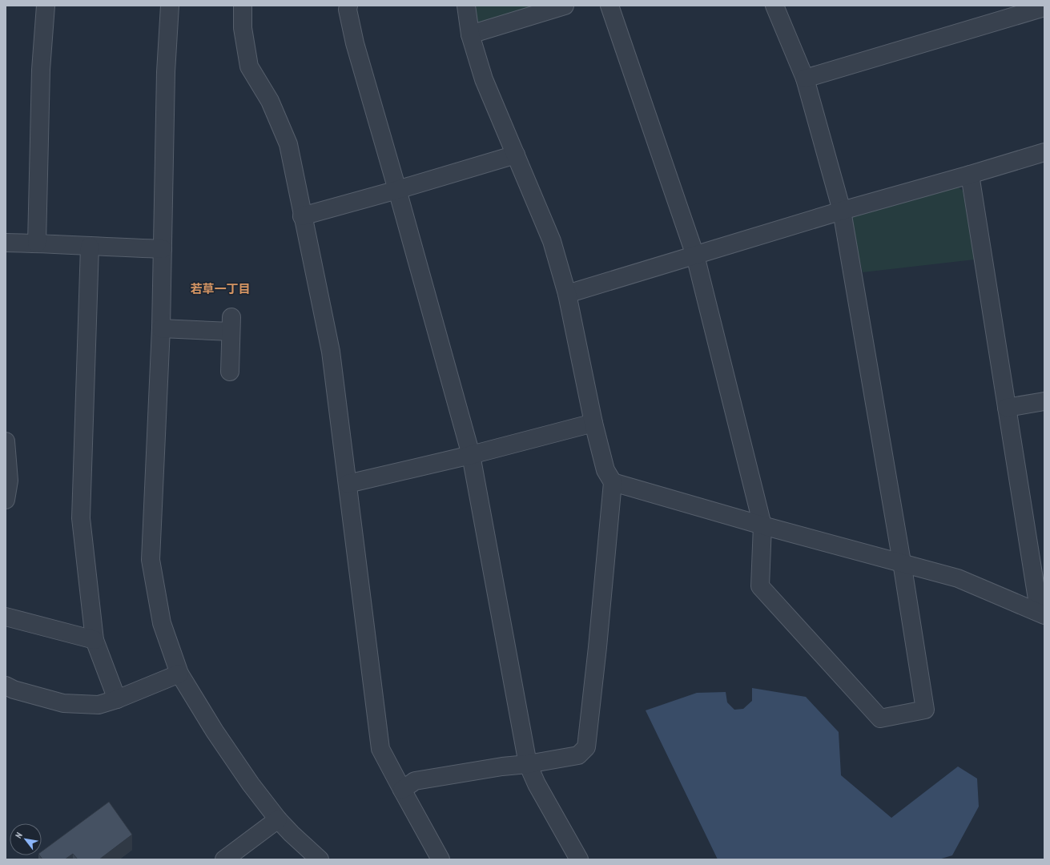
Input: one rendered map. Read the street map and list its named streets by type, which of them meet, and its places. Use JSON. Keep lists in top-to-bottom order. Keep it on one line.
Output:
{"districts":["若草一丁目"],"north":"top left"}
